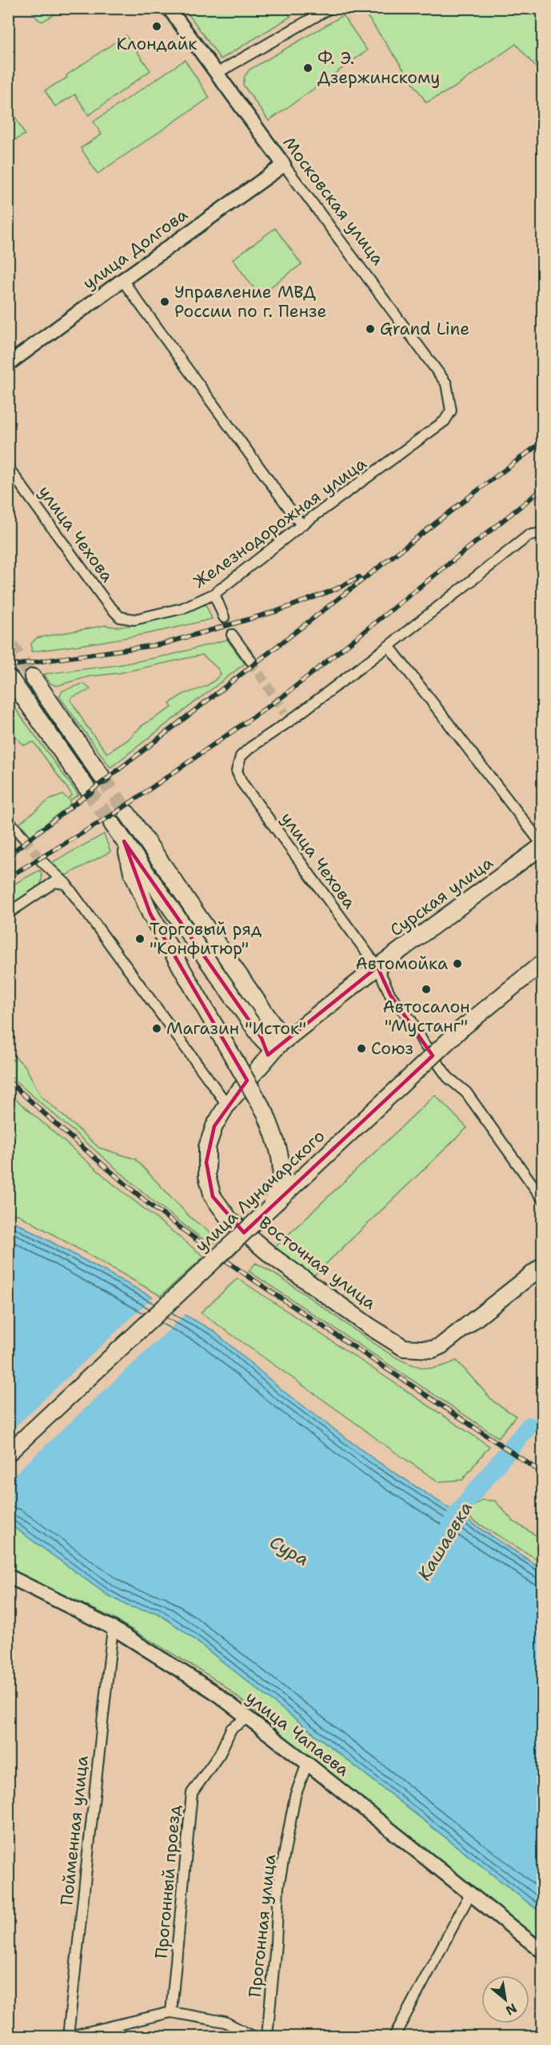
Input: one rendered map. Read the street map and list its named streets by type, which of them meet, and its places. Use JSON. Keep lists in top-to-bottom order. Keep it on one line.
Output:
{"streets":{"main road":["Сурская улица","улица Луначарского","Восточная улица"],"street":["Московская улица","улица Долгова","Железнодорожная улица","улица Чехова","улица Чапаева","Пойменная улица","Прогонный проезд","Прогонная улица"]},"crossings":[["Московская улица","улица Долгова"],["Московская улица","Железнодорожная улица"],["Железнодорожная улица","улица Чехова"],["улица Чехова","Сурская улица"],["Сурская улица","Восточная улица"],["улица Чапаева","Пойменная улица"],["улица Чапаева","Прогонный проезд"],["улица Чапаева","Прогонная улица"]],"water":["Кашаевка","Сура"],"places":["Клондайк","Ф. Э. Дзержинскому","Управление МВД России по г. Пензе","Grand Line","Торговый ряд \"Конфитюр\"","Автомойка","Автосалон \"Мустанг\"","Магазин \"Исток\"","Союз"],"north":"bottom right"}
